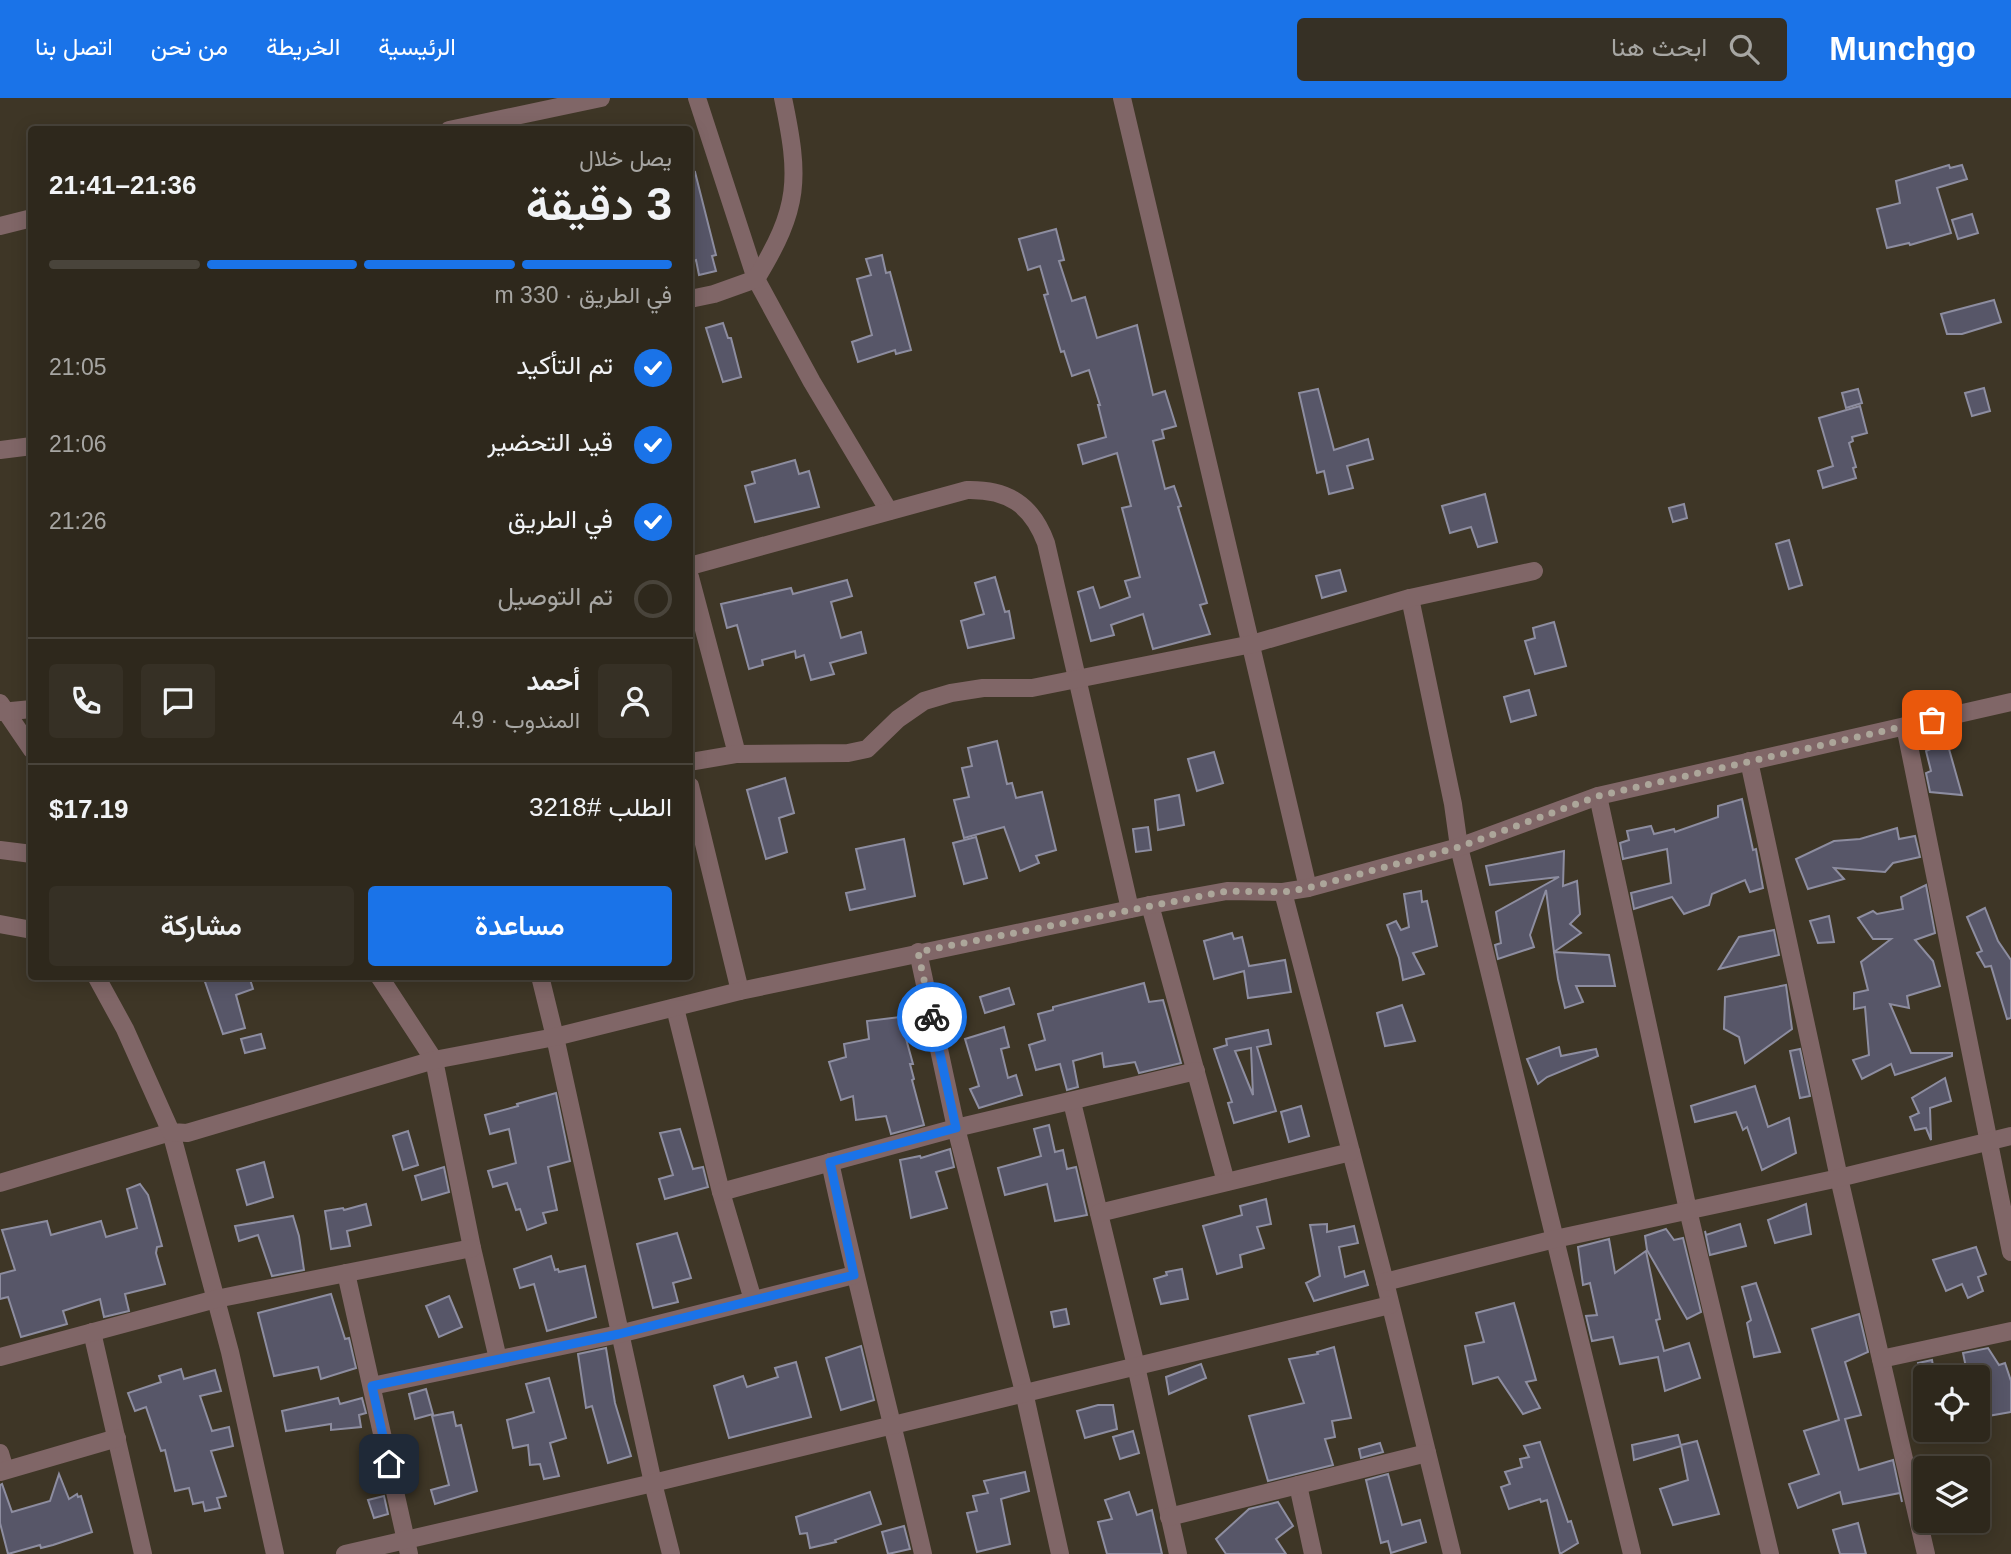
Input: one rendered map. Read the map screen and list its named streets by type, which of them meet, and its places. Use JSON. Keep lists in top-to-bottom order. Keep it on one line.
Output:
{"page":{"header":"Munchgo","search":"ابحث هنا","nav":["الرئيسية","الخريطة","من نحن","اتصل بنا"],"heading":["3 دقيقة","يصل خلال","21:36–21:41"],"panel":["أحمد","المندوب · 4.9","الطلب #3218","$17.19"],"bar":"في الطريق · 330 m","list":[["تم التأكيد","21:05"],["قيد التحضير","21:06"],["في الطريق","21:26"],"تم التوصيل"],"buttons":["مساعدة","مشاركة"]}}
